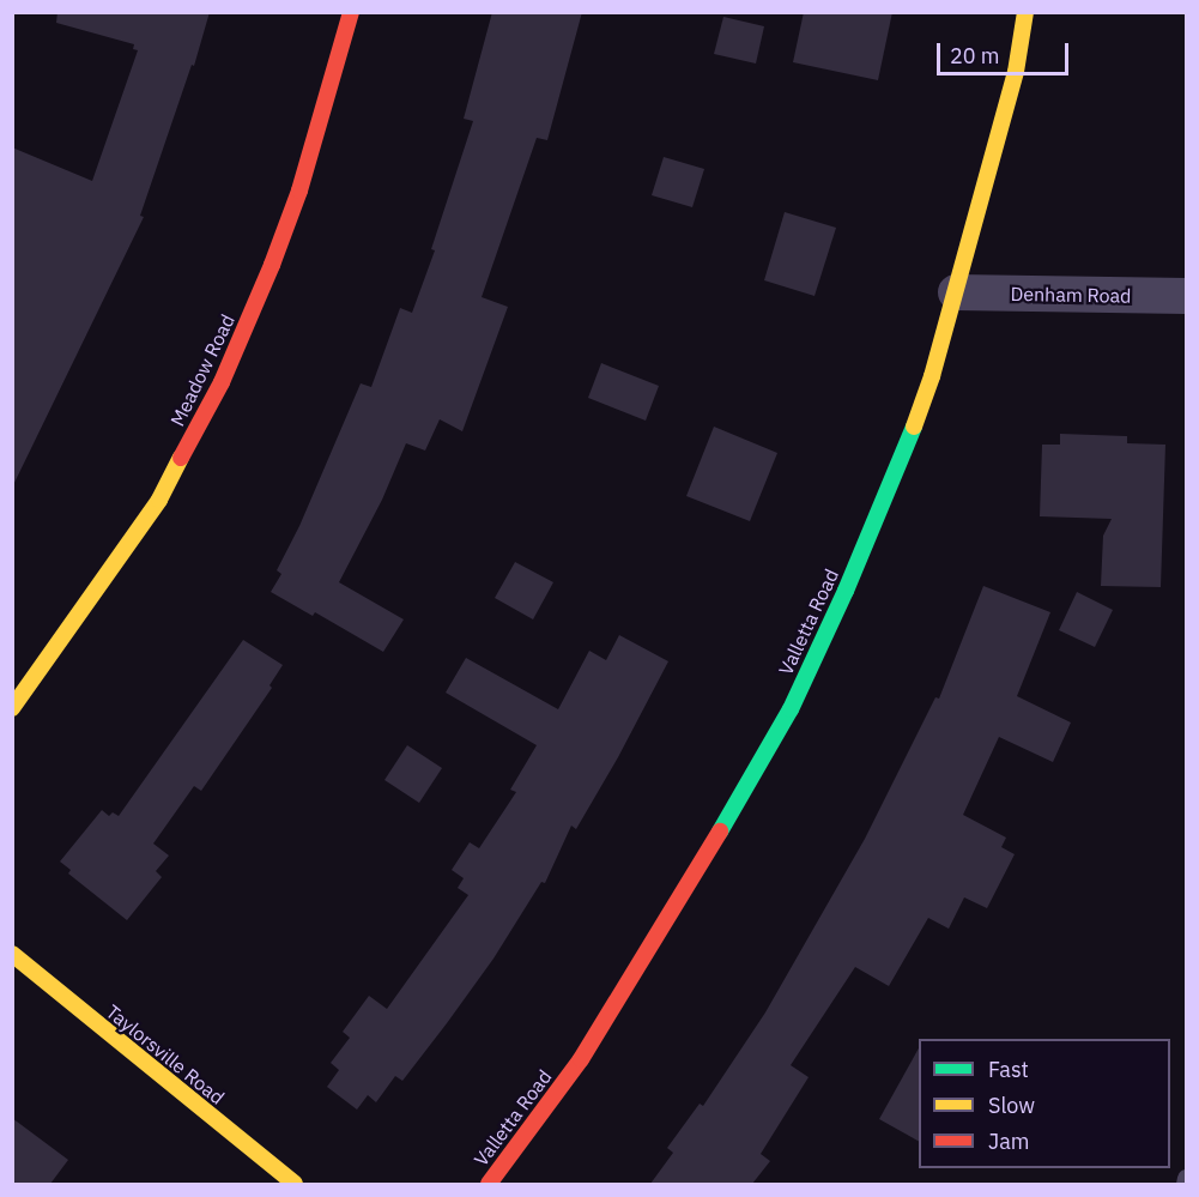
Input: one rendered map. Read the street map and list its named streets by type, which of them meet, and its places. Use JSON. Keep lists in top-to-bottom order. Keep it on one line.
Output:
{"streets":{"street":["Denham Road","Meadow Road","Valletta Road","Taylorsville Road"]},"crossings":[["Denham Road","Valletta Road"]],"legend":["Fast","Slow","Jam"],"scale_bar":"20 m"}
